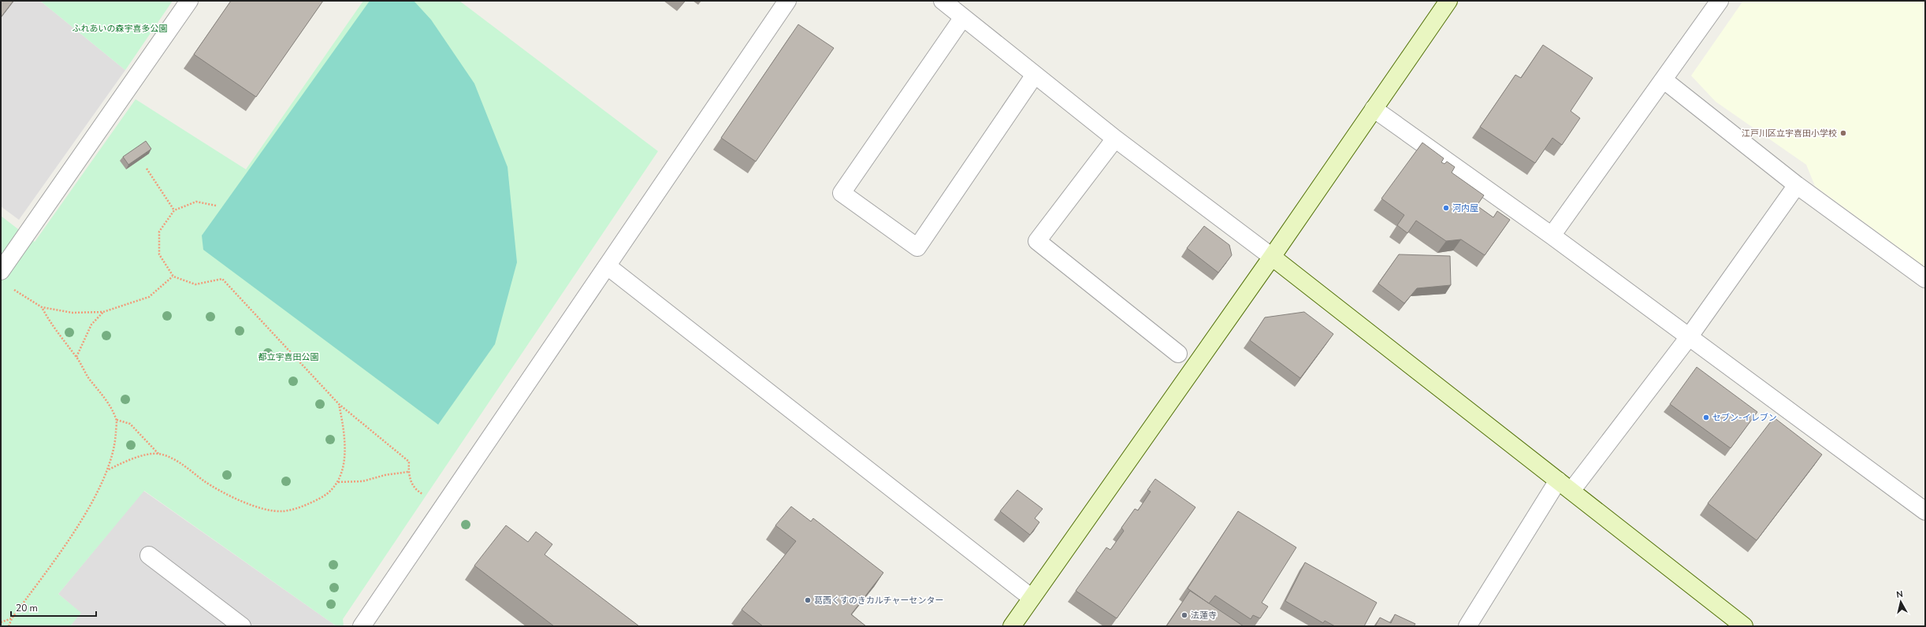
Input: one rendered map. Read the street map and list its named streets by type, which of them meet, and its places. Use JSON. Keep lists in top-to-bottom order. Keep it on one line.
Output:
{"parks":["ふれあいの森宇喜多公園","都立宇喜田公園"],"places":["江戸川区立宇喜田小学校","河内屋","セブン-イレブン","葛西くすのきカルチャーセンター","法蓮寺"],"scale_bar":"20 m","north":"top"}
